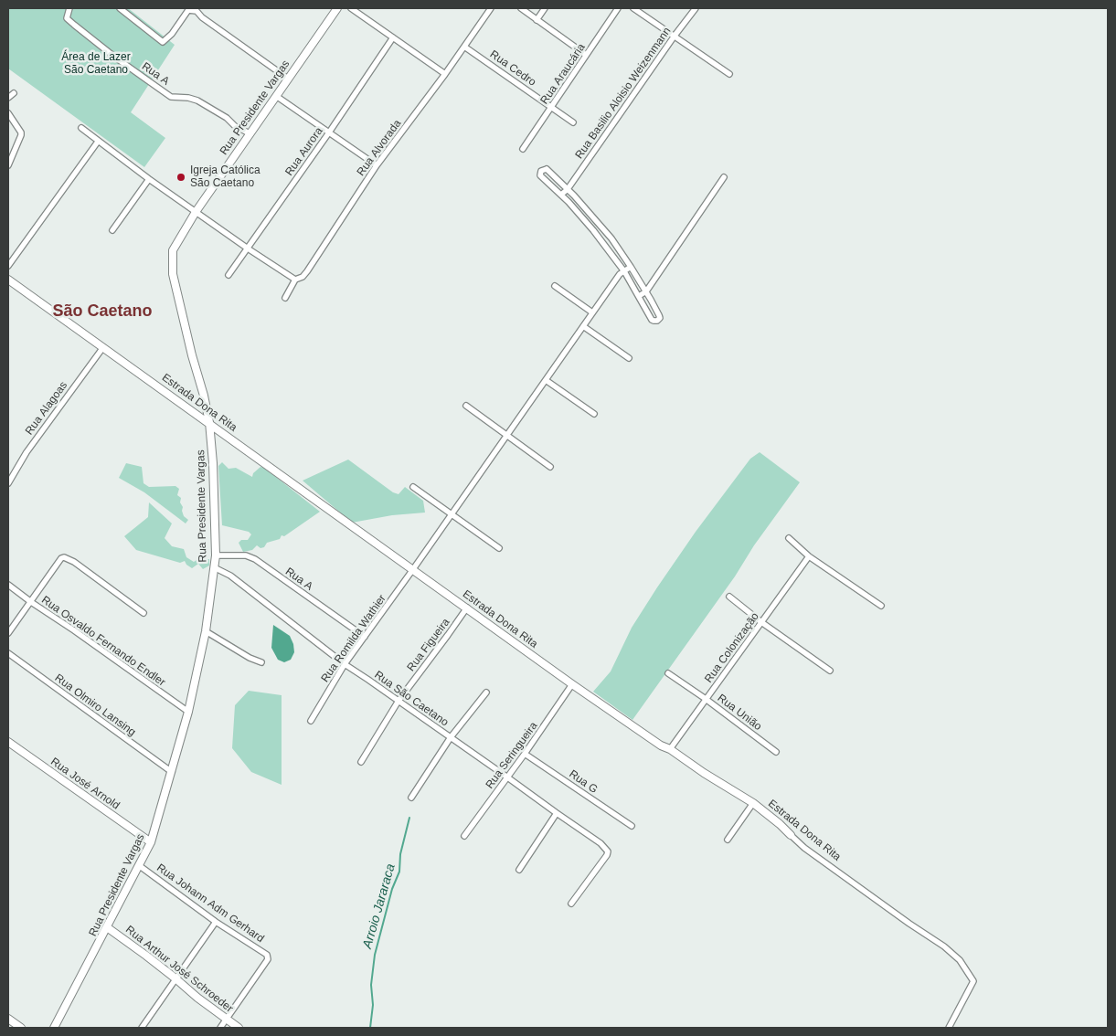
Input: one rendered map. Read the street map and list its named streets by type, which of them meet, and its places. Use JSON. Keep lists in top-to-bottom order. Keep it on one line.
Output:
{"streets":{"main road":["Rua Presidente Vargas","Estrada Dona Rita","Rua José Arnold","Rua Arthur José Schroeder"],"street":["Rua Cedro","Rua A","Rua Araucária","Rua Basilio Aloisio Weizenmann","Rua Alvorada","Rua Aurora","Rua Alagoas","Rua Romilda Wathier","Rua Osvaldo Fernando Endler","Rua Figueira","Rua Colonização","Rua São Caetano","Rua Olmiro Lansing","Rua União","Rua Seringueira","Rua G","Rua Johann Adm Gerhard"]},"crossings":[["Rua Cedro","Rua Araucária"],["Rua Cedro","Rua Alvorada"],["Rua A","Rua Presidente Vargas"],["Rua A","Rua Romilda Wathier"],["Rua Presidente Vargas","Estrada Dona Rita"],["Rua Presidente Vargas","Rua Osvaldo Fernando Endler"],["Rua Presidente Vargas","Rua São Caetano"],["Rua Presidente Vargas","Rua Olmiro Lansing"],["Rua Presidente Vargas","Rua José Arnold"],["Rua Presidente Vargas","Rua Johann Adm Gerhard"],["Rua Presidente Vargas","Rua Arthur José Schroeder"],["Estrada Dona Rita","Rua Alagoas"],["Estrada Dona Rita","Rua Romilda Wathier"],["Estrada Dona Rita","Rua Figueira"],["Estrada Dona Rita","Rua Colonização"],["Estrada Dona Rita","Rua Seringueira"],["Rua Romilda Wathier","Rua São Caetano"],["Rua Figueira","Rua São Caetano"],["Rua Colonização","Rua União"],["Rua São Caetano","Rua Seringueira"],["Rua Seringueira","Rua G"],["Rua Johann Adm Gerhard","Rua Arthur José Schroeder"]],"districts":["São Caetano"],"water":["Arroio Jararaca"],"parks":["Área de Lazer São Caetano"],"places":["Igreja Católica São Caetano"]}
